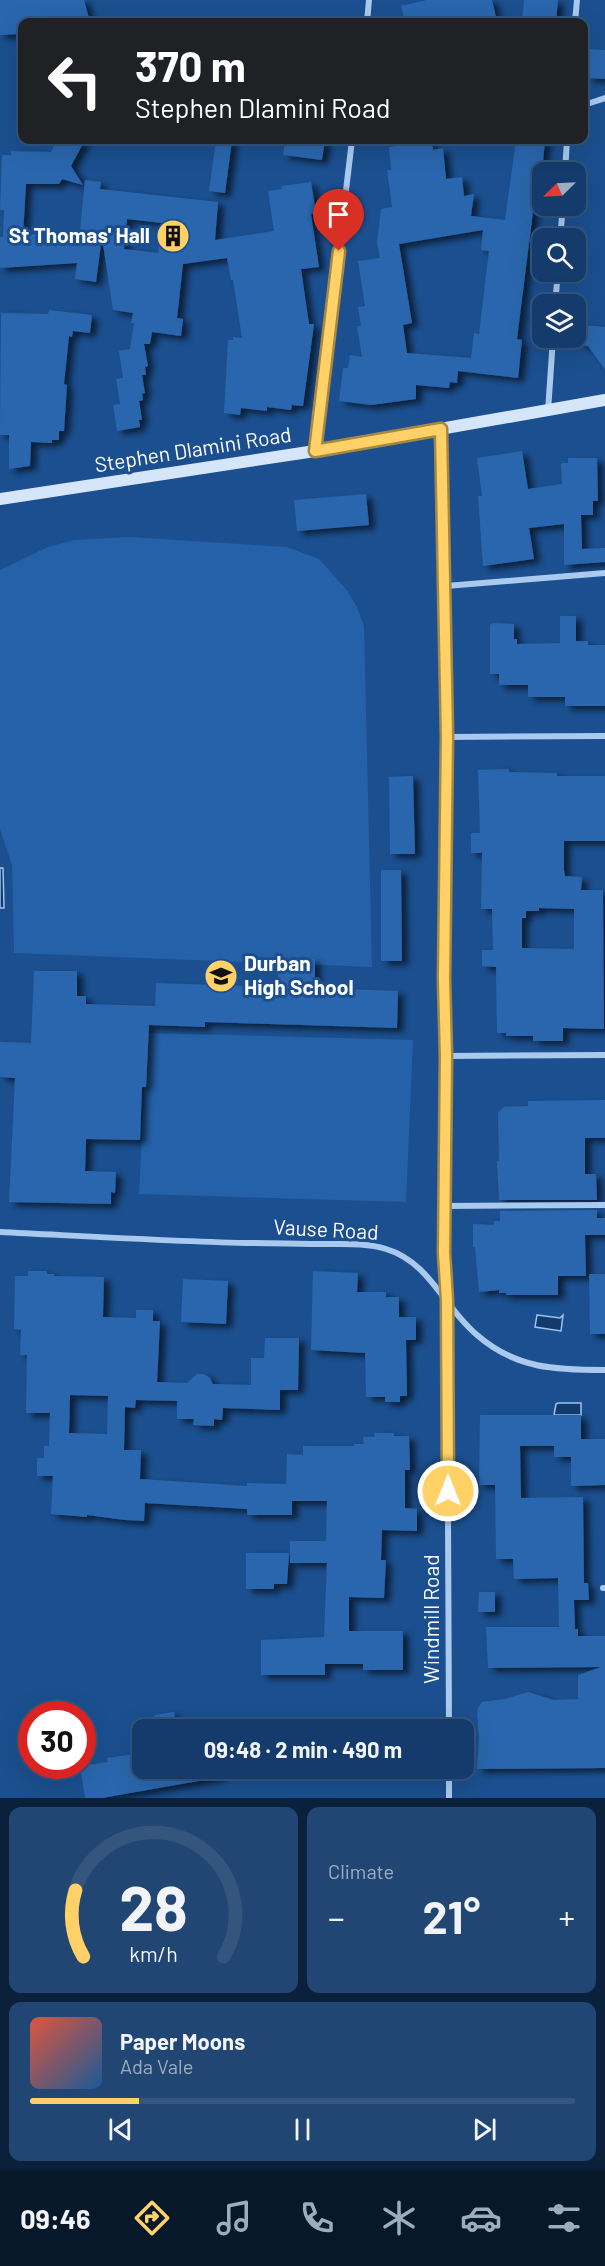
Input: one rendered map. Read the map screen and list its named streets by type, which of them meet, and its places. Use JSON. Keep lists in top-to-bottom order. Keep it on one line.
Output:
{"streets":{"main road":["Stephen Dlamini Road"],"street":["Vause Road","Windmill Road"]},"crossings":[["Stephen Dlamini Road","Windmill Road"],["Vause Road","Windmill Road"]],"places":{"building":["St Thomas' Hall"],"school or university":["Durban High School"]},"north":"bottom left","page":{"turn":["370 m","Stephen Dlamini Road"],"limit":"30","trip":"09:48 · 2 min · 490 m","tile":"Climate","heat":["−","21°","+"],"song":["Paper Moons","Ada Vale"],"tabs":"09:46","gauge":["28","km/h"]}}
